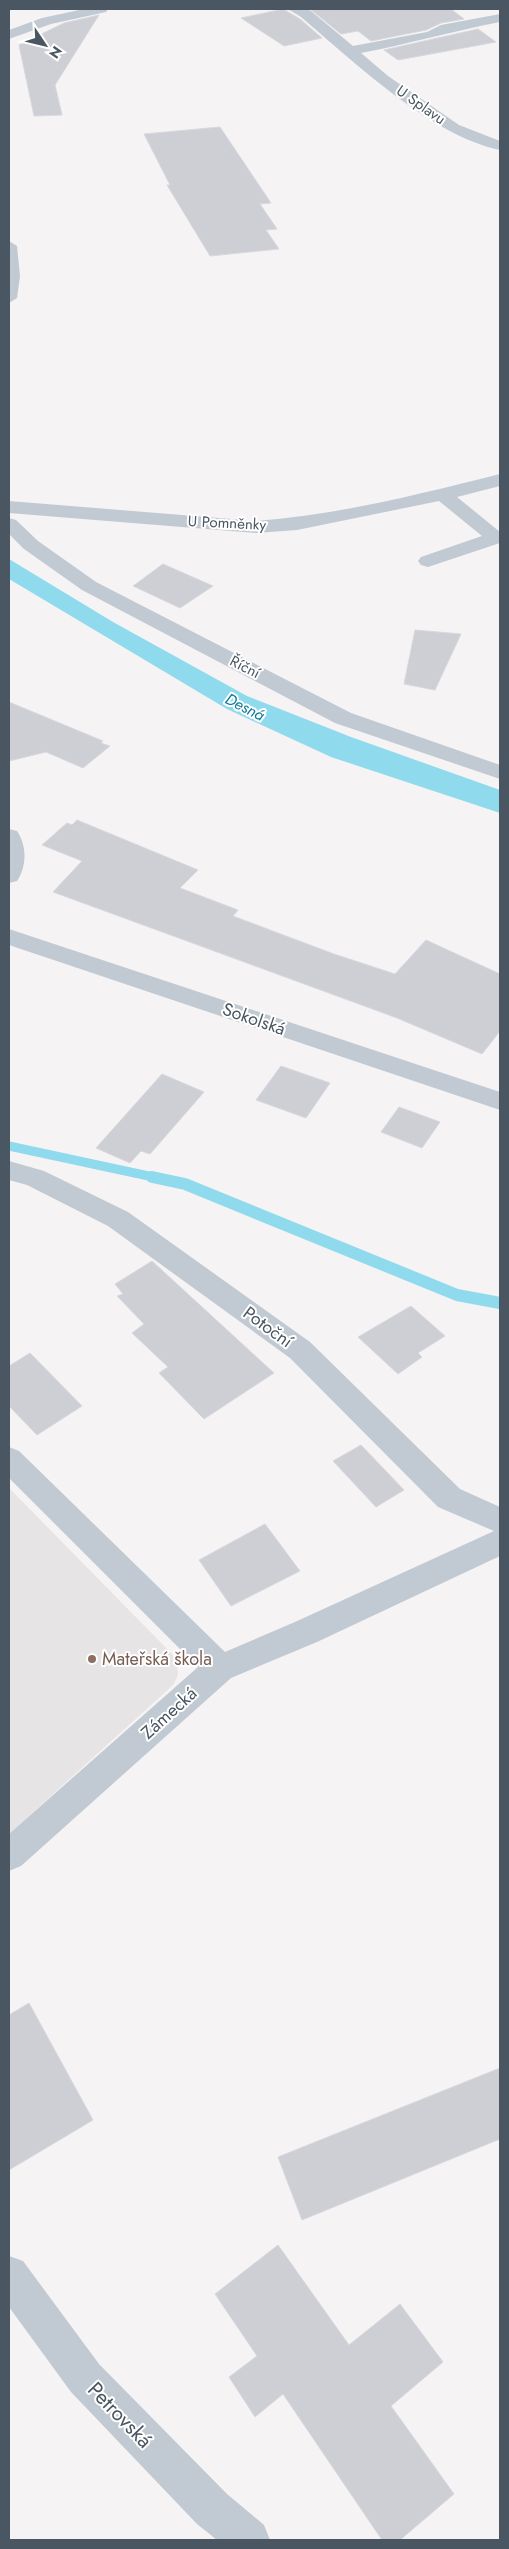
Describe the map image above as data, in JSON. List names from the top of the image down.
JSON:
{
  "streets": {
    "street": [
      "U Splavu",
      "U Pomněnky",
      "Říční",
      "Sokolská",
      "Potoční",
      "Zámecká",
      "Petrovská"
    ]
  },
  "water": ["Desná"],
  "places": ["Mateřská škola"],
  "north": "bottom right"
}
